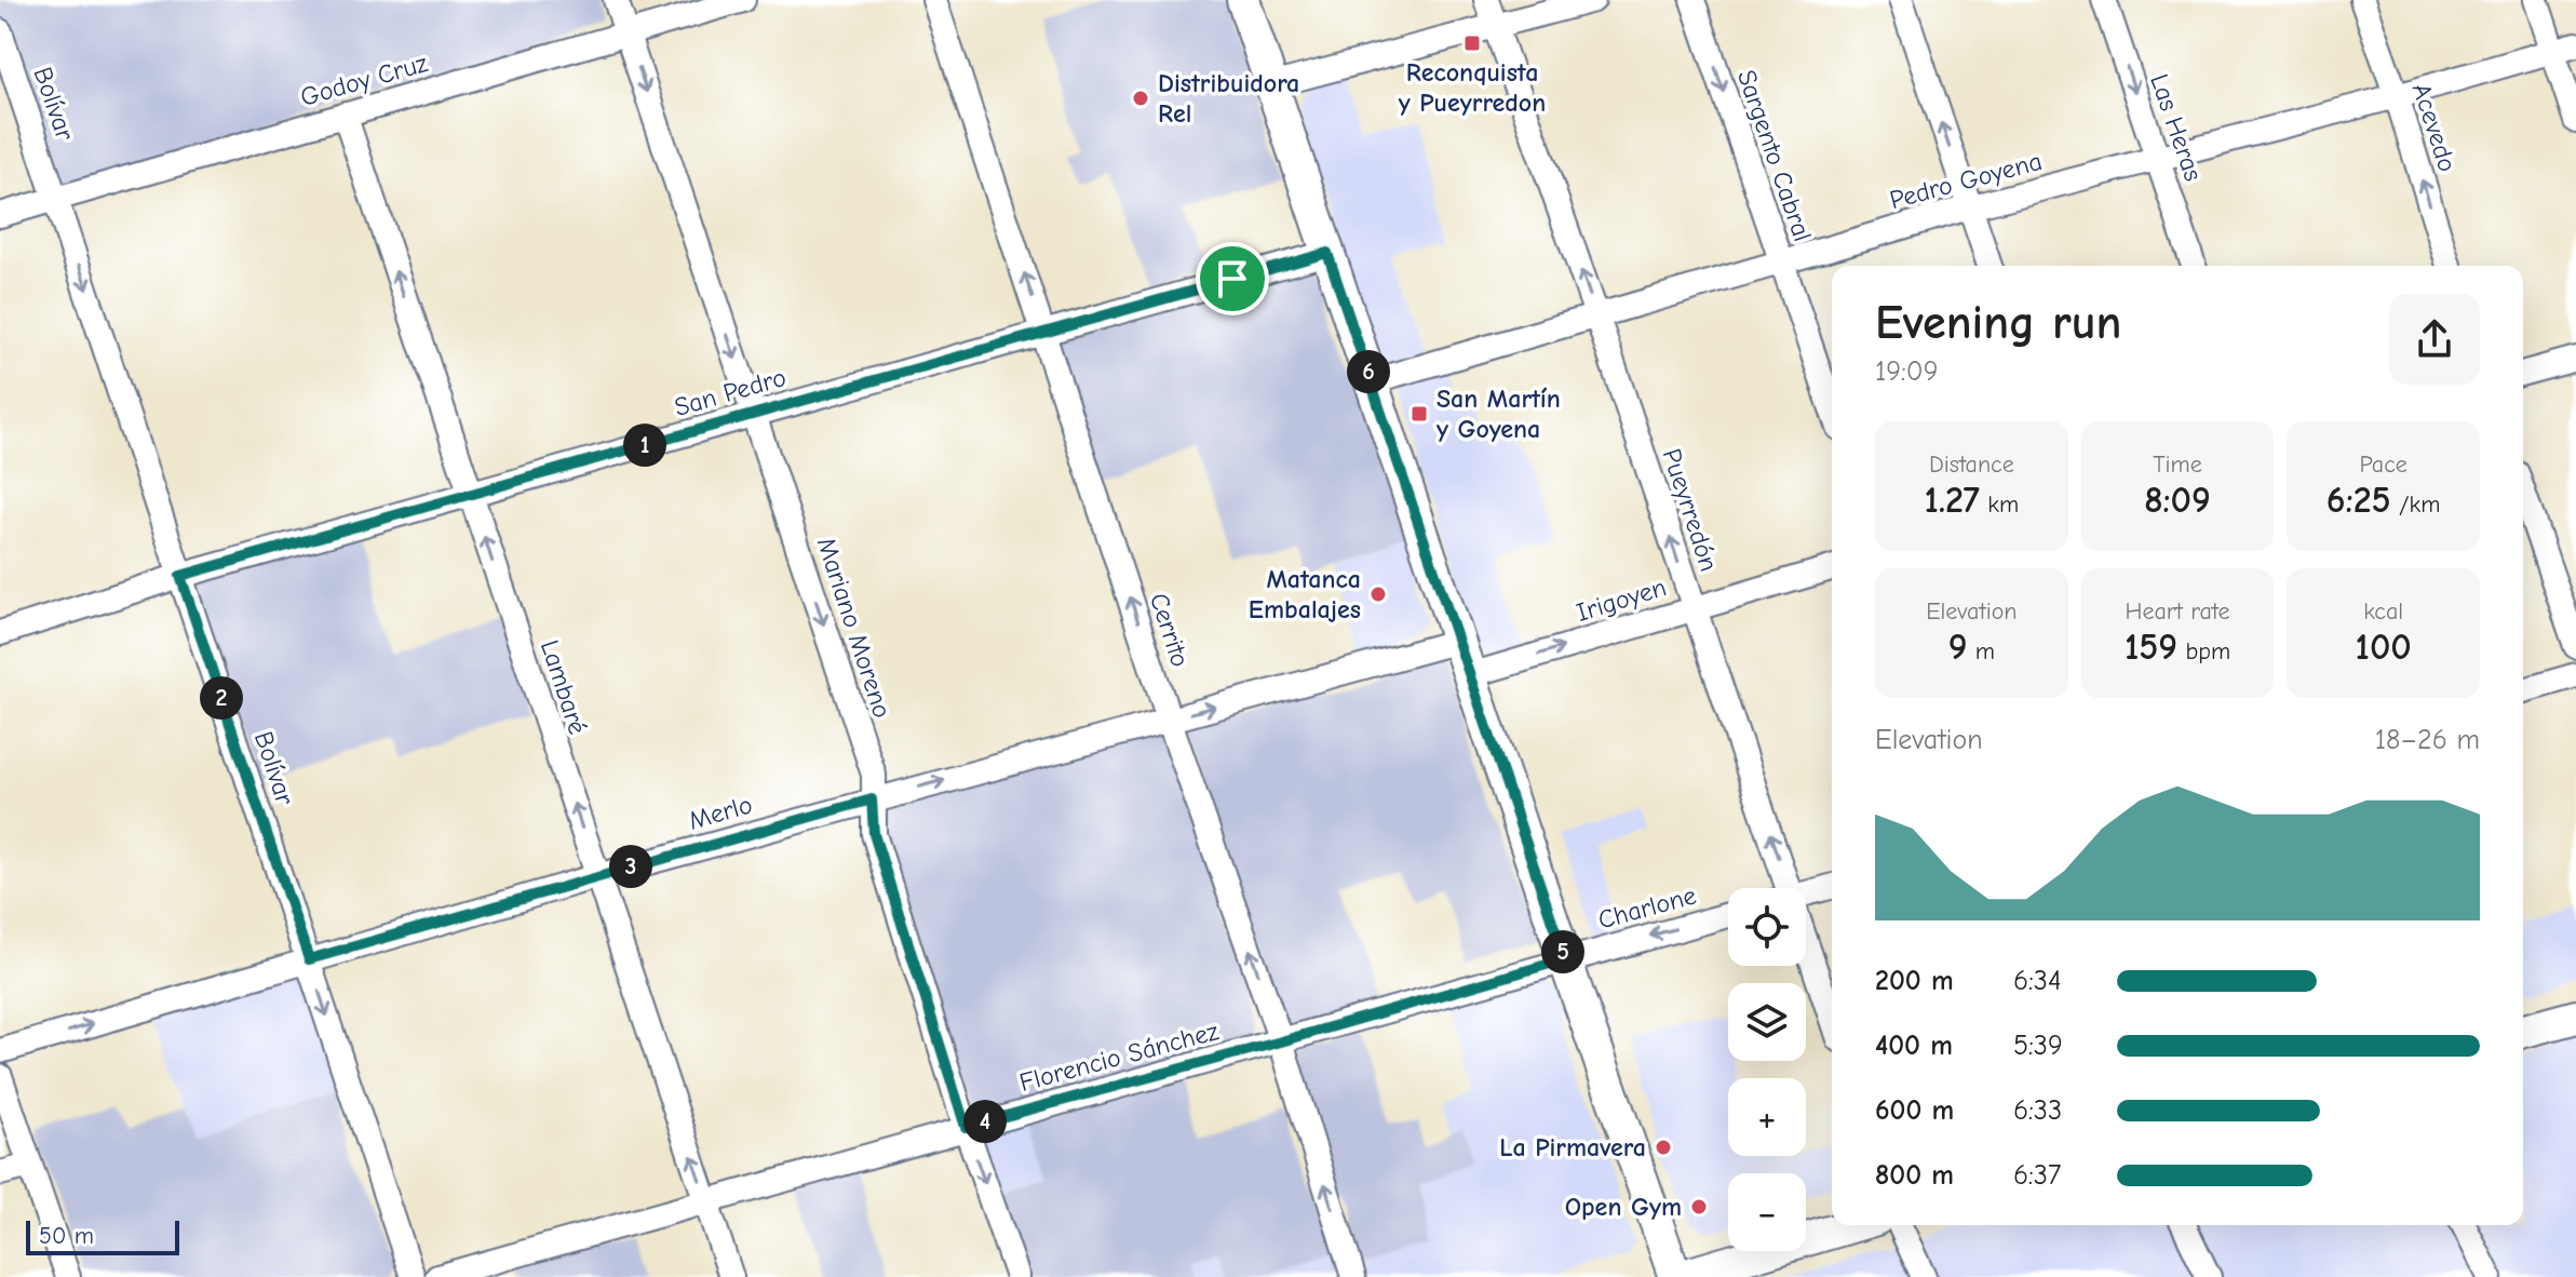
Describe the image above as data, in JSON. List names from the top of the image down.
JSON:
{
  "streets": {
    "street": [
      "Godoy Cruz",
      "Bolívar",
      "Las Heras",
      "Acevedo",
      "Sargento Cabral",
      "Pedro Goyena",
      "San Pedro",
      "Pueyrredón",
      "Irigoyen",
      "Mariano Moreno",
      "Cerrito",
      "Lambaré",
      "Merlo",
      "Charlone",
      "Florencio Sánchez"
    ]
  },
  "crossings": [
    ["Godoy Cruz", "Bolívar"],
    ["Godoy Cruz", "Mariano Moreno"],
    ["Godoy Cruz", "Lambaré"],
    ["Bolívar", "San Pedro"],
    ["Bolívar", "Merlo"],
    ["Las Heras", "Pedro Goyena"],
    ["Acevedo", "Pedro Goyena"],
    ["Sargento Cabral", "Pedro Goyena"],
    ["Pedro Goyena", "Pueyrredón"],
    ["San Pedro", "Mariano Moreno"],
    ["San Pedro", "Cerrito"],
    ["San Pedro", "Lambaré"],
    ["Pueyrredón", "Irigoyen"],
    ["Mariano Moreno", "Merlo"],
    ["Mariano Moreno", "Florencio Sánchez"],
    ["Cerrito", "Merlo"],
    ["Cerrito", "Florencio Sánchez"],
    ["Lambaré", "Merlo"],
    ["Lambaré", "Florencio Sánchez"],
    ["Charlone", "Florencio Sánchez"]
  ],
  "one_way": [
    "Bolívar",
    "Pueyrredón",
    "Irigoyen",
    "Mariano Moreno",
    "Cerrito",
    "Lambaré",
    "Merlo",
    "Charlone"
  ],
  "places": {
    "transit": ["Reconquista y Pueyrredon", "San Martín y Goyena"],
    "other": [
      "Distribuidora Rel",
      "Matanca Embalajes",
      "La Pirmavera",
      "Open Gym"
    ]
  },
  "scale_bar": "50 m",
  "page": {
    "heading": ["Evening run", "19:09"],
    "pins": [
      "6",
      "1",
      "2",
      "3",
      "5",
      "4"
    ],
    "stats": [
      ["Distance", "1.27 km"],
      ["Time", "8:09"],
      ["Pace", "6:25 /km"],
      ["Elevation", "9 m"],
      ["Heart rate", "159 bpm"],
      ["kcal", "100"]
    ],
    "chart": ["Elevation", "18–26 m"],
    "map_buttons": ["+", "−"],
    "list": [
      {
        "name": "200 m",
        "note": "6:34"
      },
      {
        "name": "400 m",
        "note": "5:39"
      },
      {
        "name": "600 m",
        "note": "6:33"
      },
      {
        "name": "800 m",
        "note": "6:37"
      }
    ],
    "scale": "50 m"
  }
}
